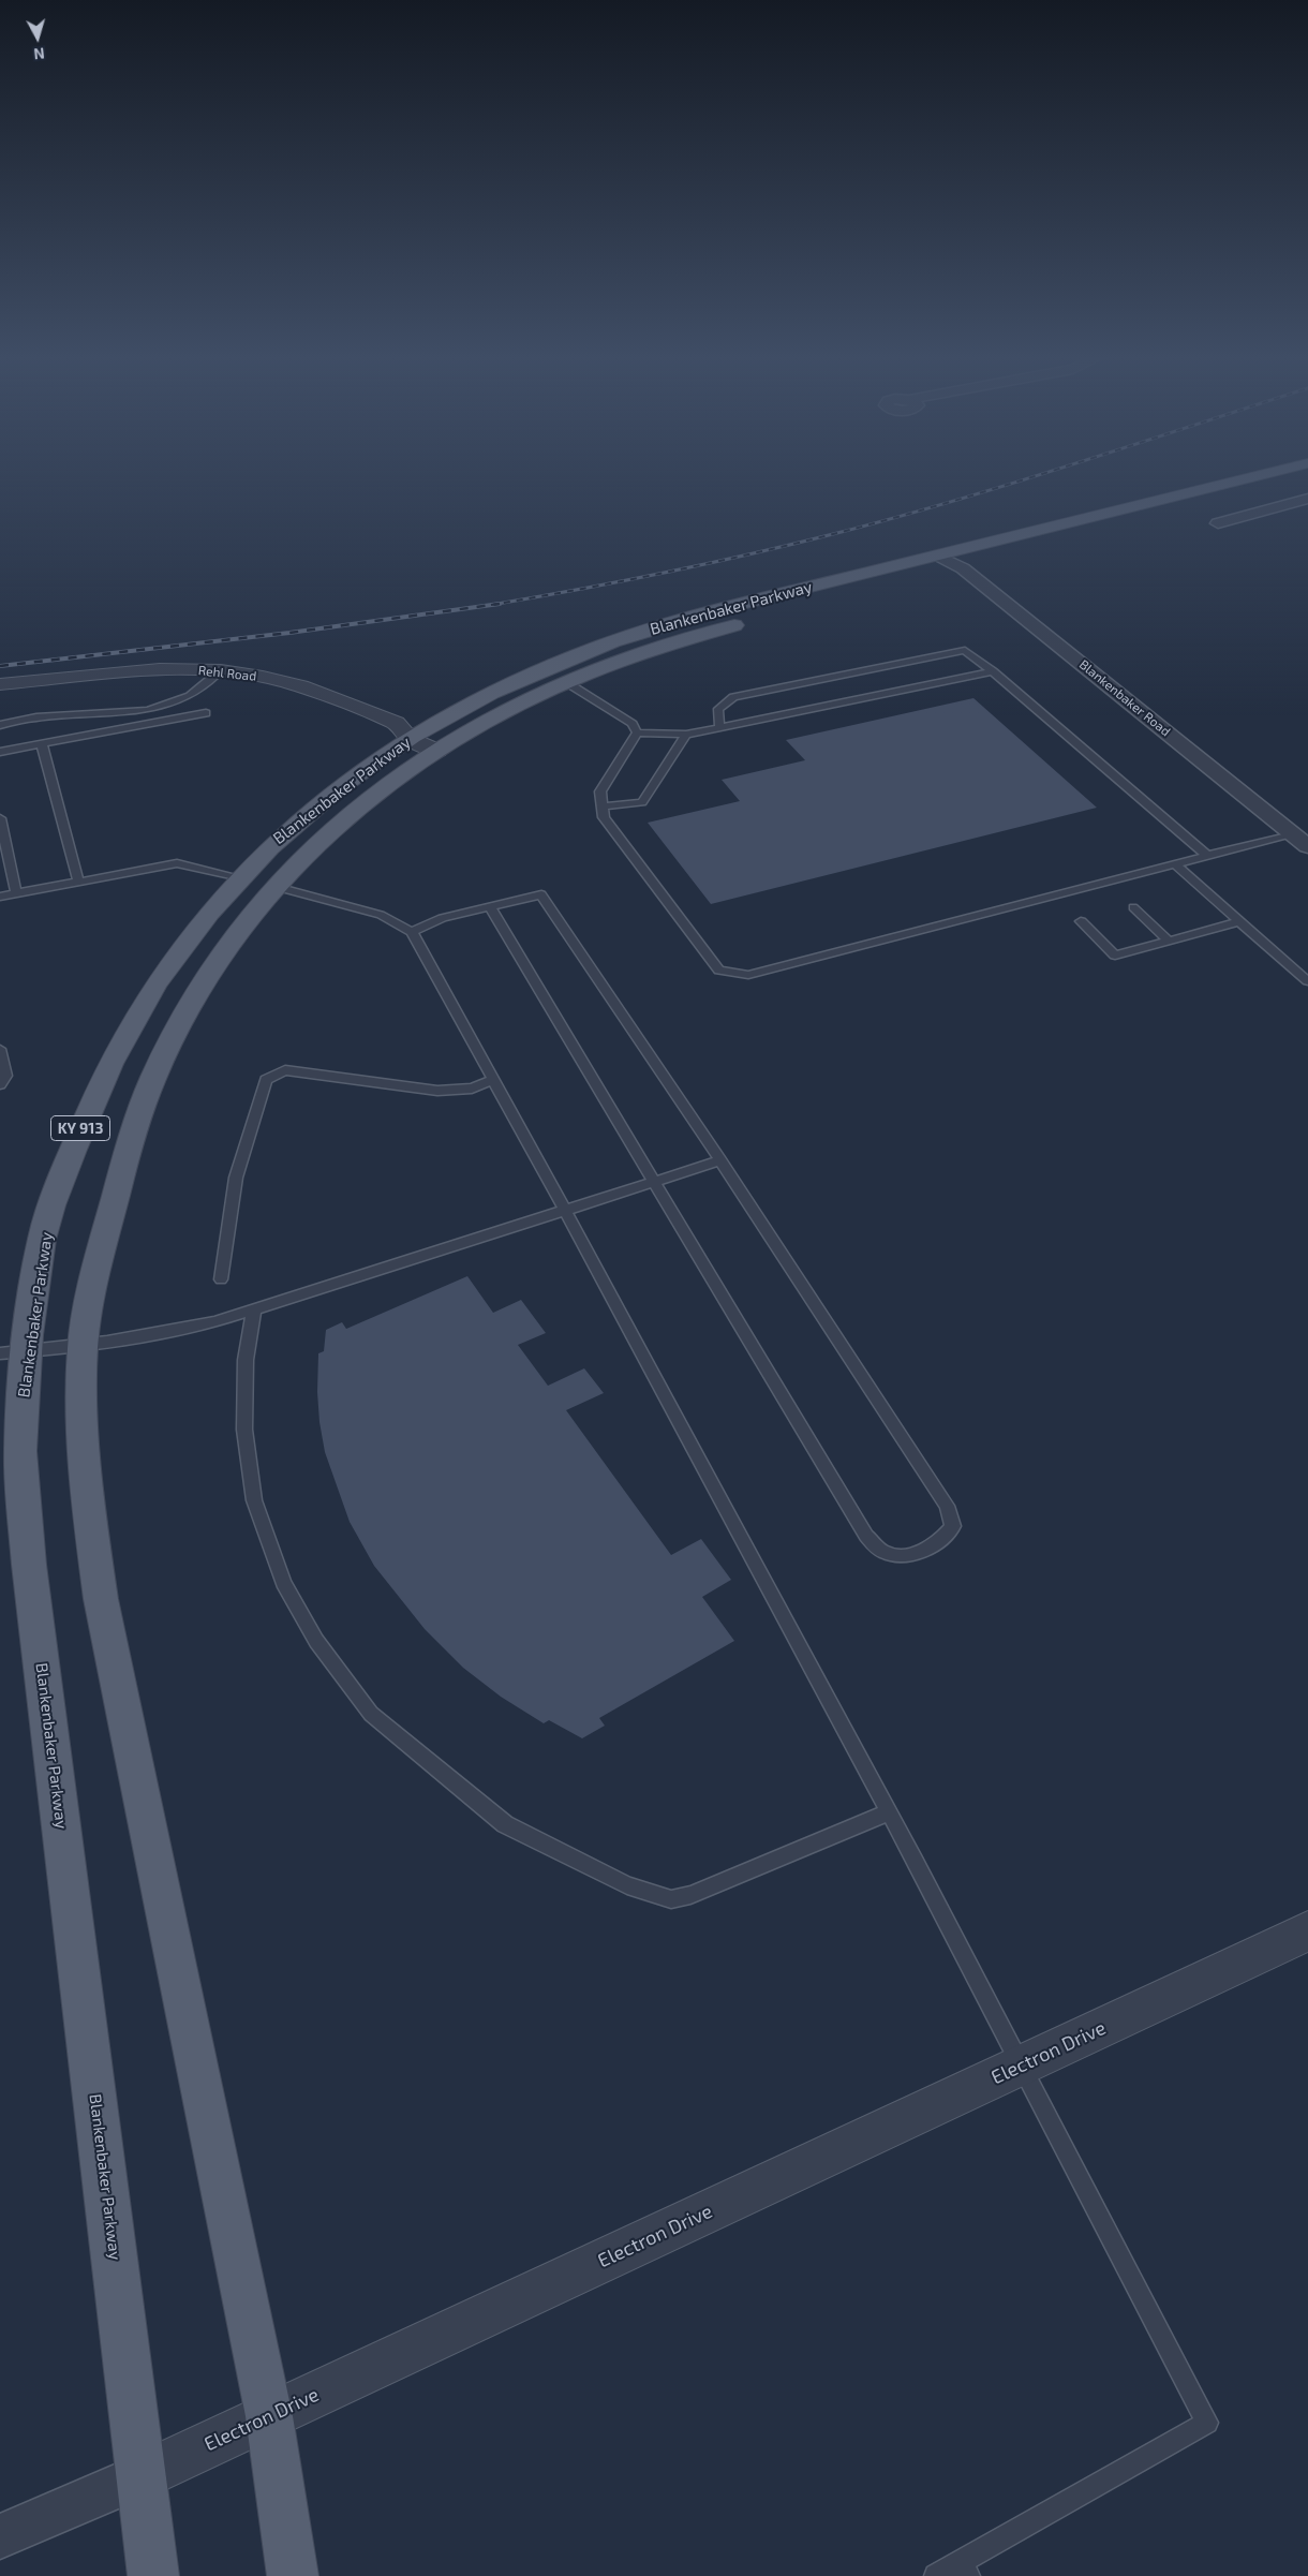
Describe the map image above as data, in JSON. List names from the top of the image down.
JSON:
{
  "streets": {
    "main road": ["Blankenbaker Parkway", "KY 913"],
    "street": ["Rehl Road", "Blankenbaker Road", "Electron Drive"]
  },
  "crossings": [
    ["Blankenbaker Parkway", "Rehl Road"],
    ["Blankenbaker Parkway", "Blankenbaker Road"],
    ["Blankenbaker Parkway", "Electron Drive"]
  ],
  "north": "bottom"
}
